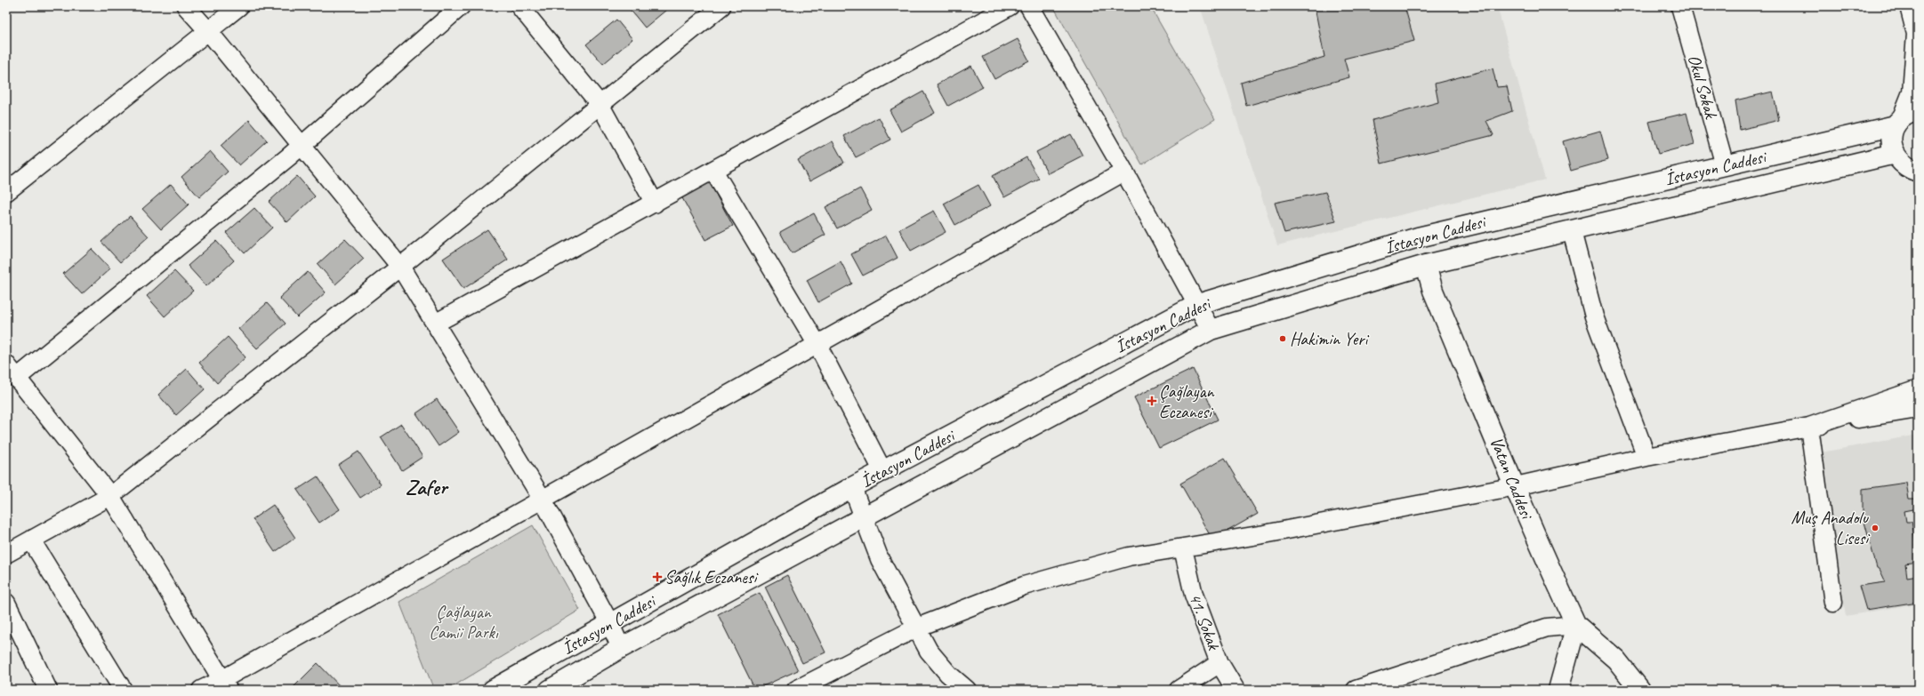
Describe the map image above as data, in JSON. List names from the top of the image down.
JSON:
{
  "streets": {
    "main road": ["İstasyon Caddesi", "Vatan Caddesi"],
    "street": ["Okul Sokak", "41. Sokak"]
  },
  "crossings": [
    ["Okul Sokak", "İstasyon Caddesi"],
    ["İstasyon Caddesi", "Vatan Caddesi"]
  ],
  "districts": ["Zafer"],
  "parks": ["Çağlayan Camii Parkı"],
  "places": {
    "other": ["Hakimin Yeri", "Muş Anadolu Lisesi"],
    "health": ["Çağlayan Eczanesi", "Sağlık Eczanesi"]
  }
}
